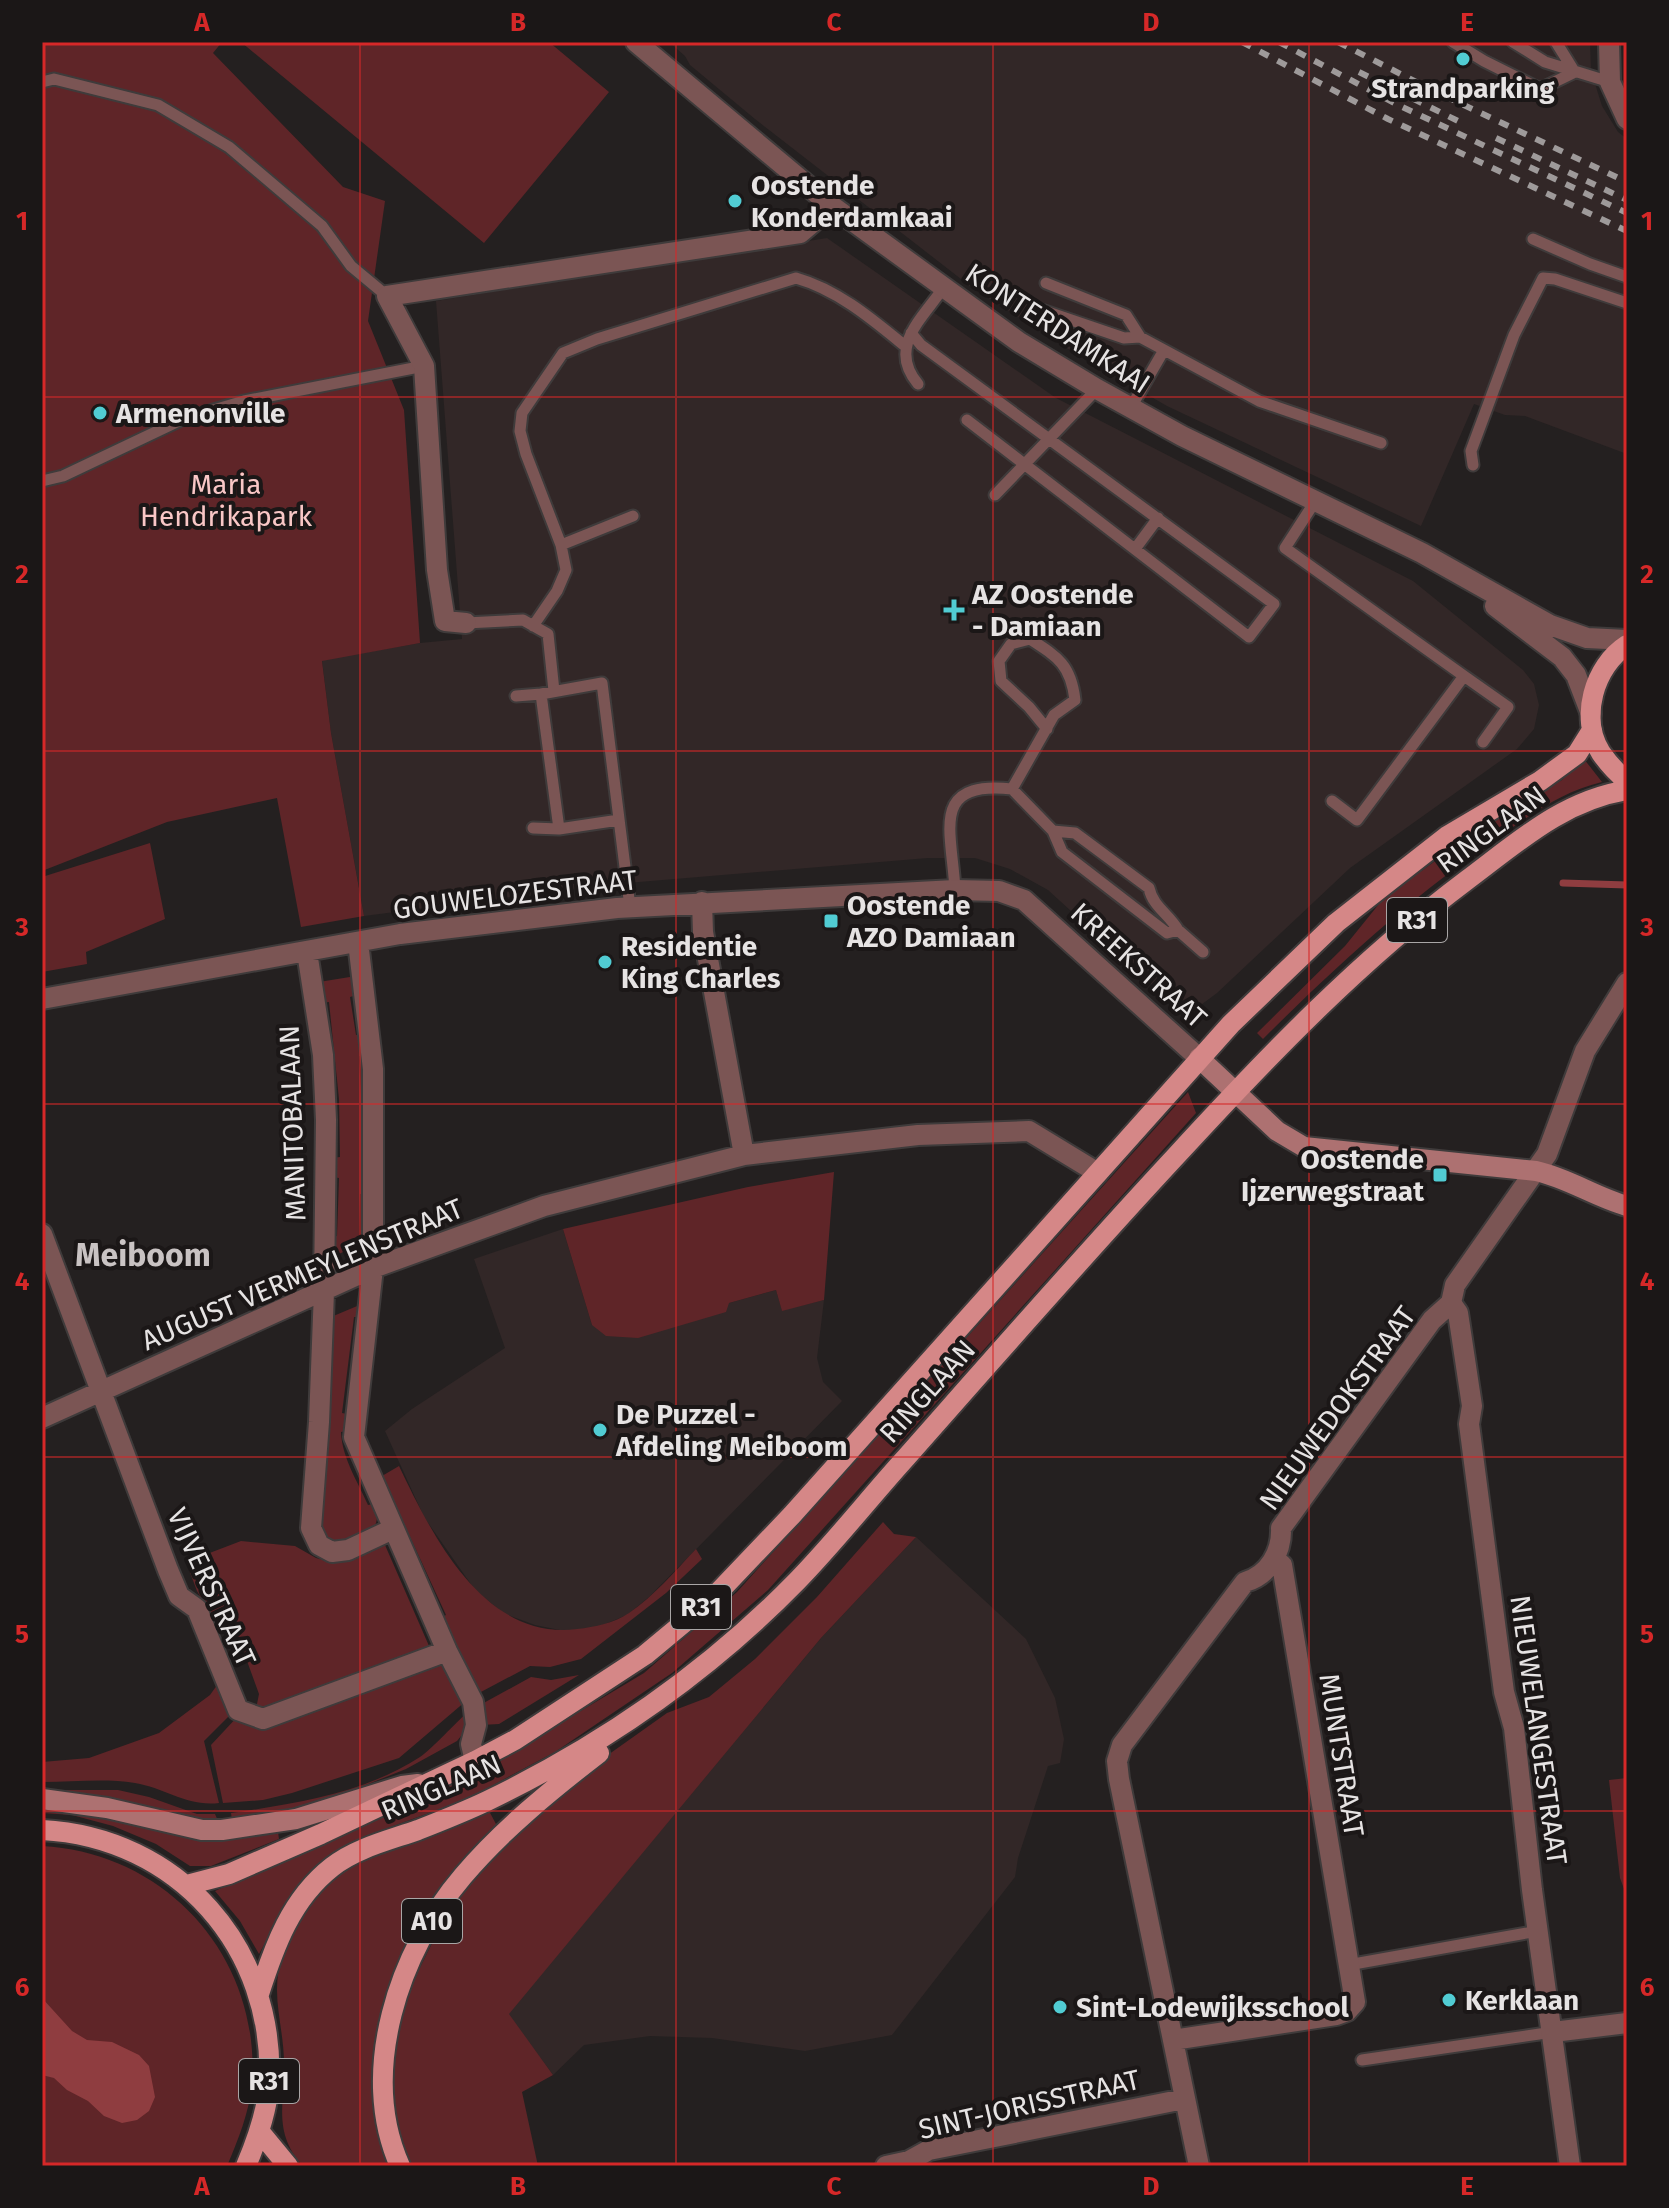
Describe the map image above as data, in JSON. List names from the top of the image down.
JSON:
{
  "streets": {
    "main road": [
      "RINGLAAN",
      "R31",
      "KREEKSTRAAT",
      "A10"
    ],
    "street": [
      "KONTERDAMKAAI",
      "GOUWELOZESTRAAT",
      "MANITOBALAAN",
      "AUGUST VERMEYLENSTRAAT",
      "NIEUWEDOKSTRAAT",
      "VIJVERSTRAAT",
      "NIEUWELANGESTRAAT",
      "MUNTSTRAAT",
      "SINT-JORISSTRAAT"
    ]
  },
  "crossings": [
    ["KONTERDAMKAAI", "RINGLAAN"],
    ["KONTERDAMKAAI", "R31"],
    ["RINGLAAN", "R31"],
    ["RINGLAAN", "KREEKSTRAAT"],
    ["RINGLAAN", "AUGUST VERMEYLENSTRAAT"],
    ["RINGLAAN", "A10"],
    ["GOUWELOZESTRAAT", "KREEKSTRAAT"],
    ["GOUWELOZESTRAAT", "MANITOBALAAN"],
    ["KREEKSTRAAT", "NIEUWEDOKSTRAAT"],
    ["MANITOBALAAN", "AUGUST VERMEYLENSTRAAT"],
    ["AUGUST VERMEYLENSTRAAT", "VIJVERSTRAAT"],
    ["NIEUWEDOKSTRAAT", "NIEUWELANGESTRAAT"],
    ["NIEUWEDOKSTRAAT", "MUNTSTRAAT"]
  ],
  "districts": ["Meiboom"],
  "parks": ["Maria Hendrikapark"],
  "places": {
    "other": [
      "Strandparking",
      "Oostende Konderdamkaai",
      "Armenonville",
      "Residentie King Charles",
      "De Puzzel - Afdeling Meiboom",
      "Kerklaan",
      "Sint-Lodewijksschool"
    ],
    "health": ["AZ Oostende - Damiaan"],
    "transit": ["Oostende AZO Damiaan", "Oostende Ijzerwegstraat"]
  },
  "grid": {
    "columns": [
      "A",
      "B",
      "C",
      "D",
      "E"
    ],
    "rows": [
      "1",
      "2",
      "3",
      "4",
      "5",
      "6"
    ]
  }
}
